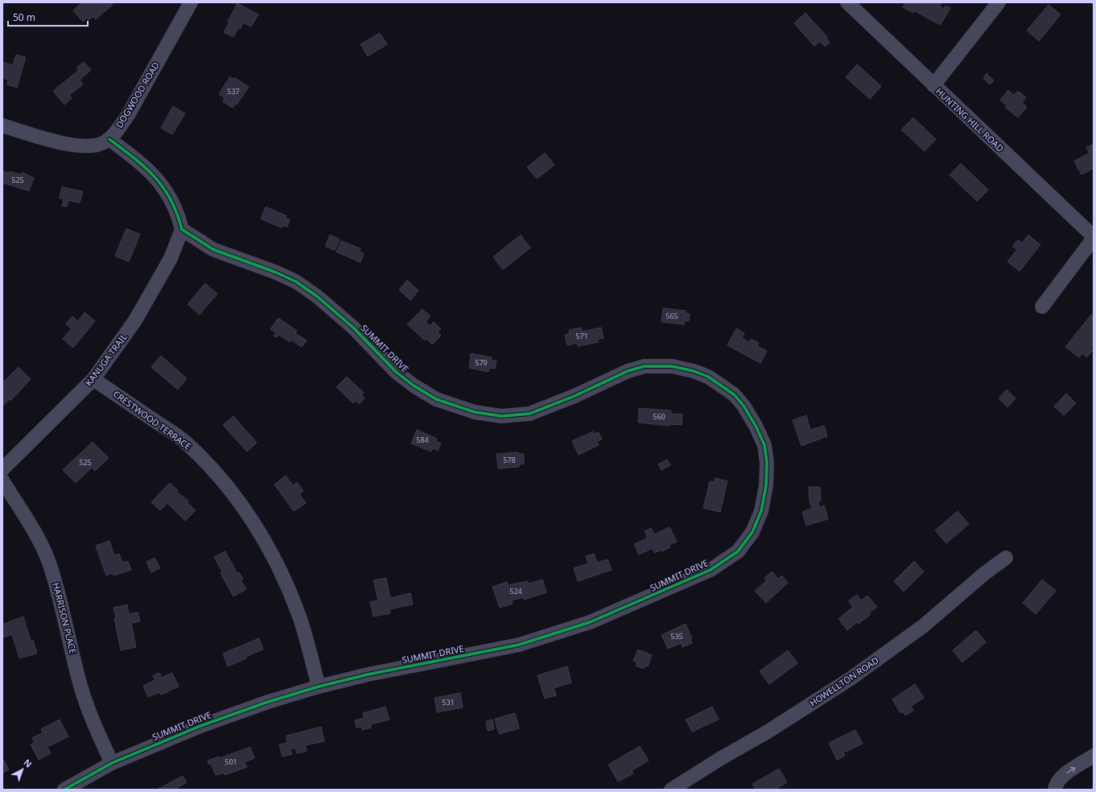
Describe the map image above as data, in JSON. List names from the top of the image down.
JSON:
{
  "streets": {
    "street": [
      "DOGWOOD ROAD",
      "HUNTING HILL ROAD",
      "SUMMIT DRIVE",
      "KANUGA TRAIL",
      "CRESTWOOD TERRACE",
      "HARRISON PLACE",
      "HOWELLTON ROAD"
    ]
  },
  "crossings": [
    ["SUMMIT DRIVE", "KANUGA TRAIL"],
    ["SUMMIT DRIVE", "CRESTWOOD TERRACE"],
    ["SUMMIT DRIVE", "HARRISON PLACE"],
    ["KANUGA TRAIL", "CRESTWOOD TERRACE"]
  ],
  "house_numbers": [
    "537",
    "525",
    "565",
    "571",
    "579",
    "560",
    "584",
    "578",
    "525",
    "524",
    "535",
    "531",
    "501"
  ],
  "scale_bar": "50 m",
  "north": "top right"
}
